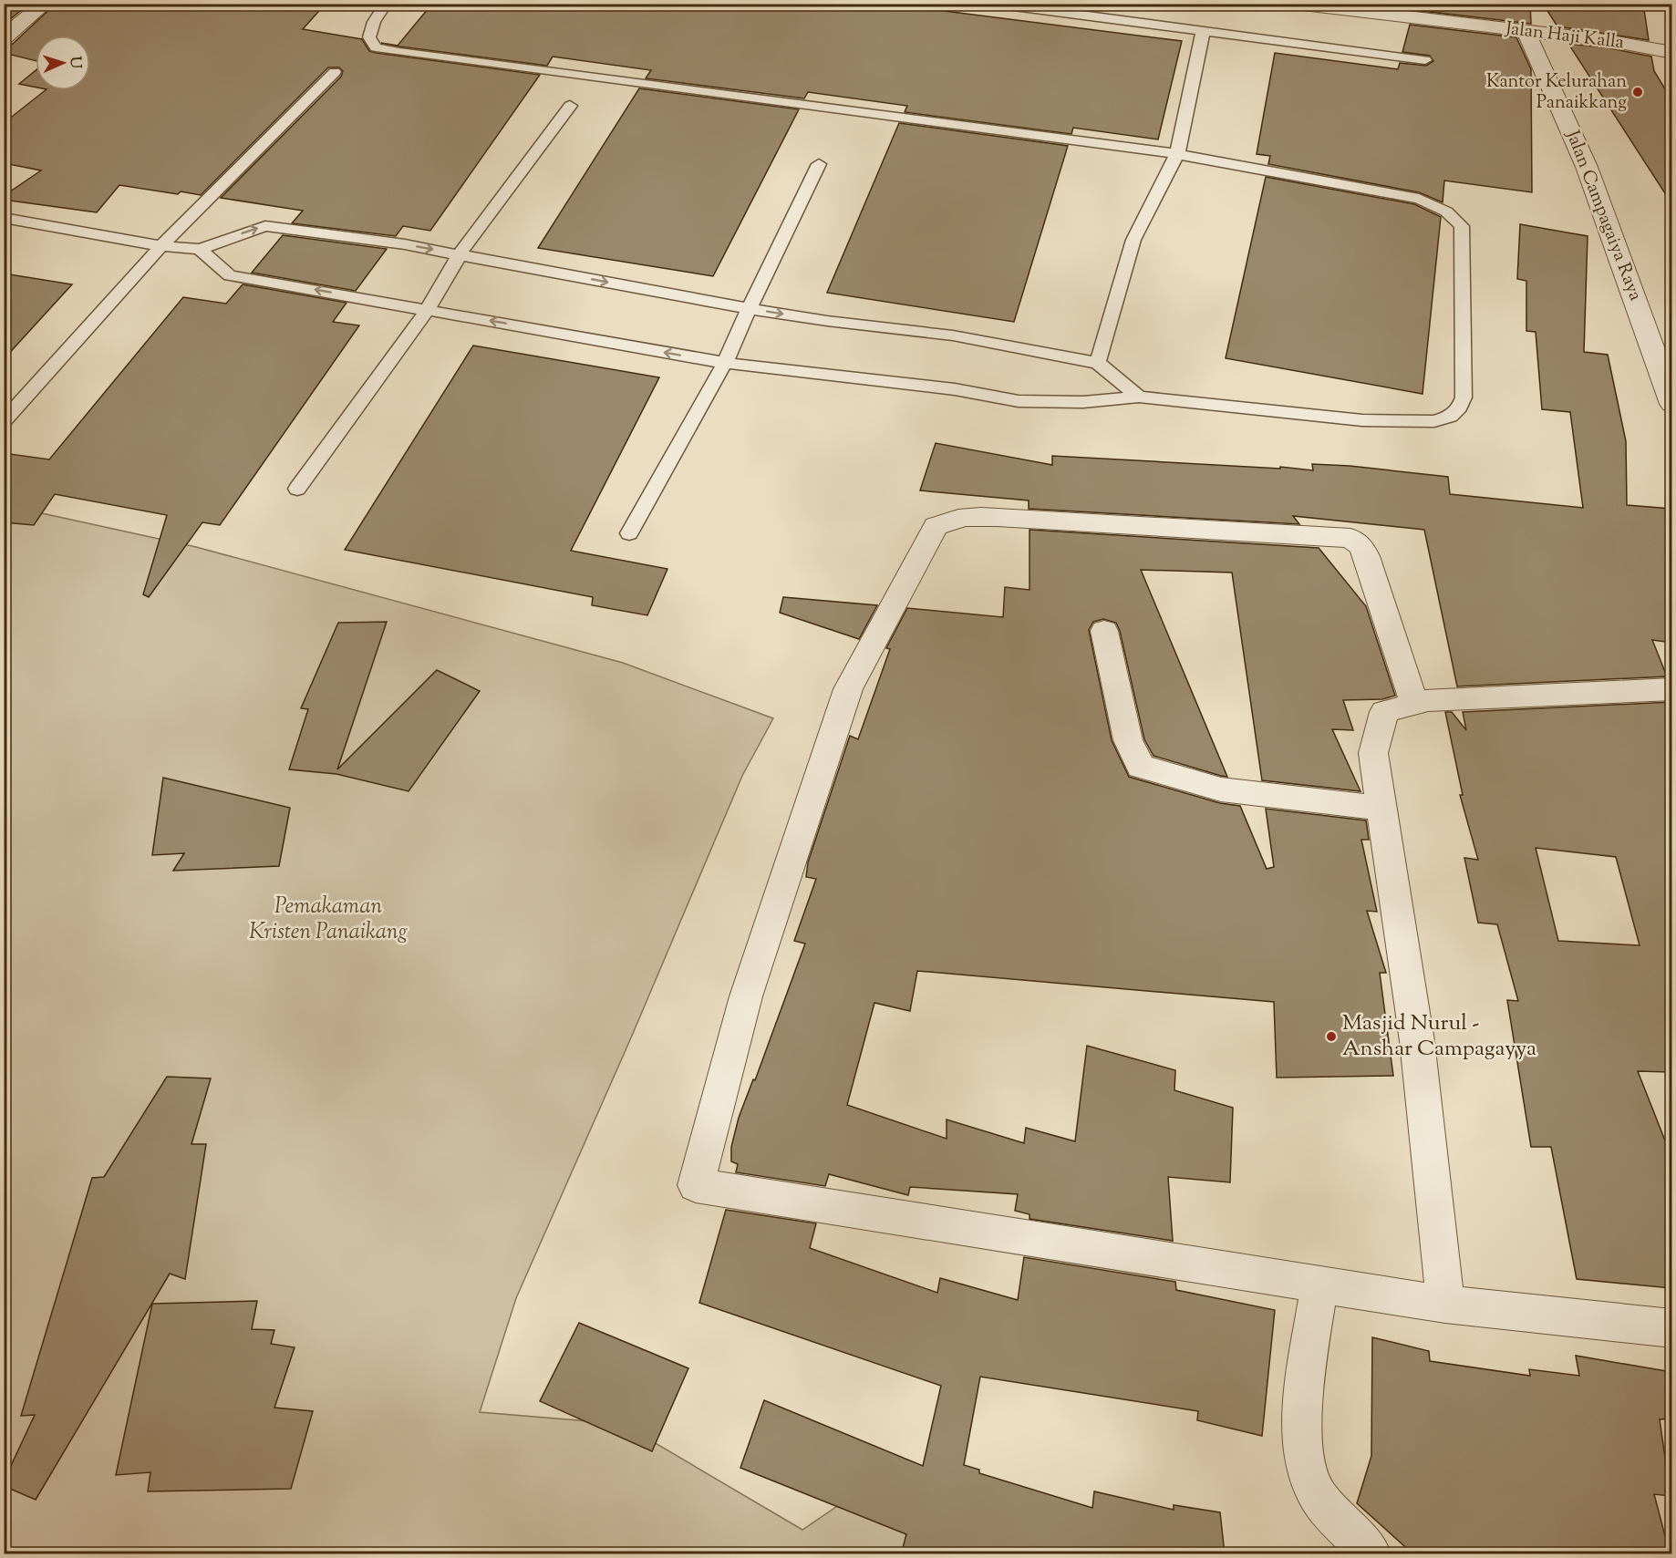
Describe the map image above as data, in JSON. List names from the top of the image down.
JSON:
{
  "streets": {
    "street": ["Jalan Haji Kalla", "Jalan Campagaiya Raya"]
  },
  "crossings": [
    ["Jalan Haji Kalla", "Jalan Campagaiya Raya"]
  ],
  "parks": ["Pemakaman Kristen Panaikang"],
  "places": ["Kantor Kelurahan Panaikkang", "Masjid Nurul - Anshar Campagayya"],
  "north": "right"
}
